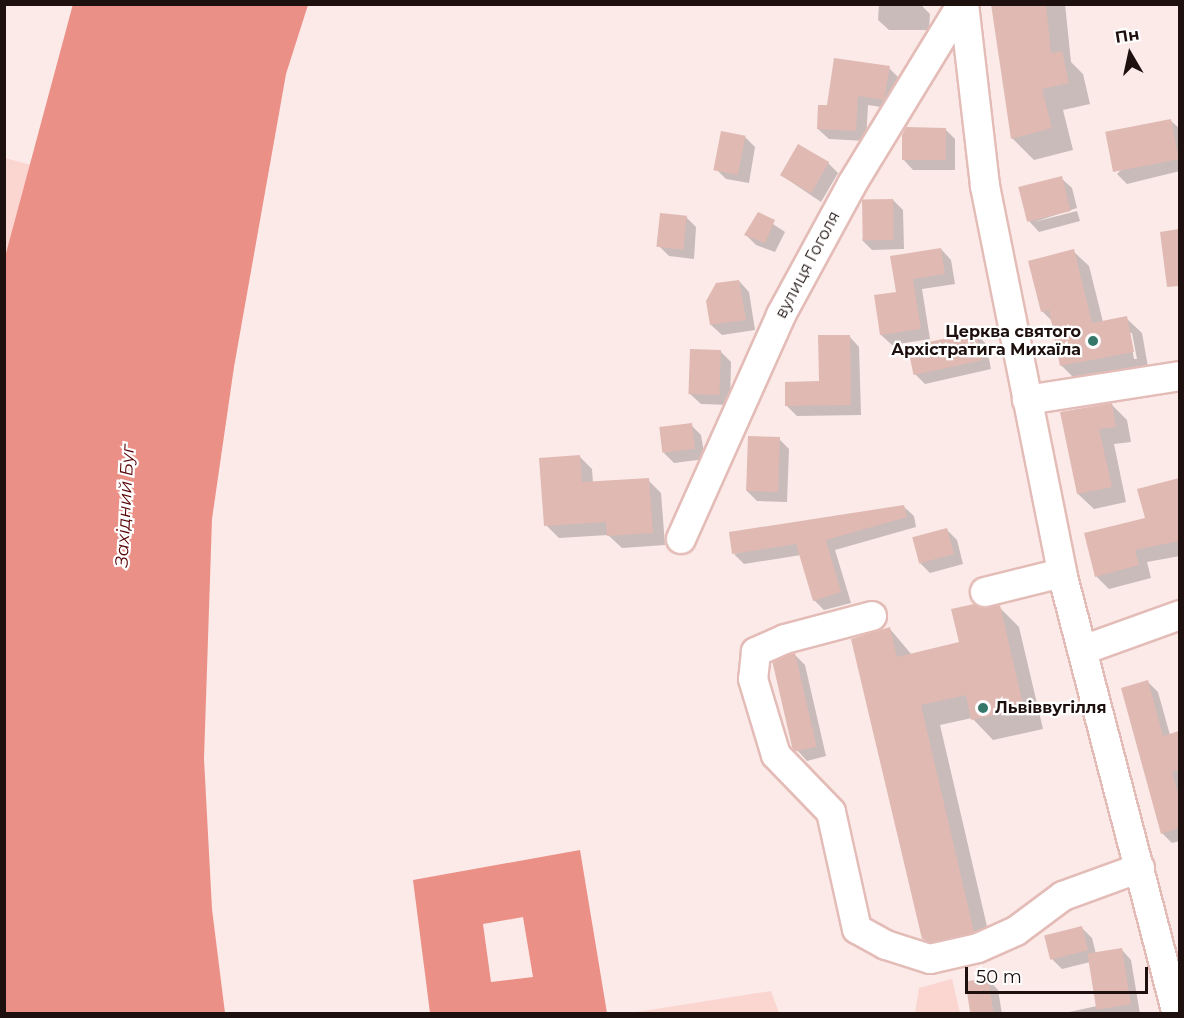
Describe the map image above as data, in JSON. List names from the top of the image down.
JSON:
{
  "streets": {
    "street": ["вулиця Гоголя"]
  },
  "water": ["Західний Буг"],
  "places": ["Церква святого Архістратига Михаїла", "Львіввугілля"],
  "scale_bar": "50 m",
  "north": "top"
}
